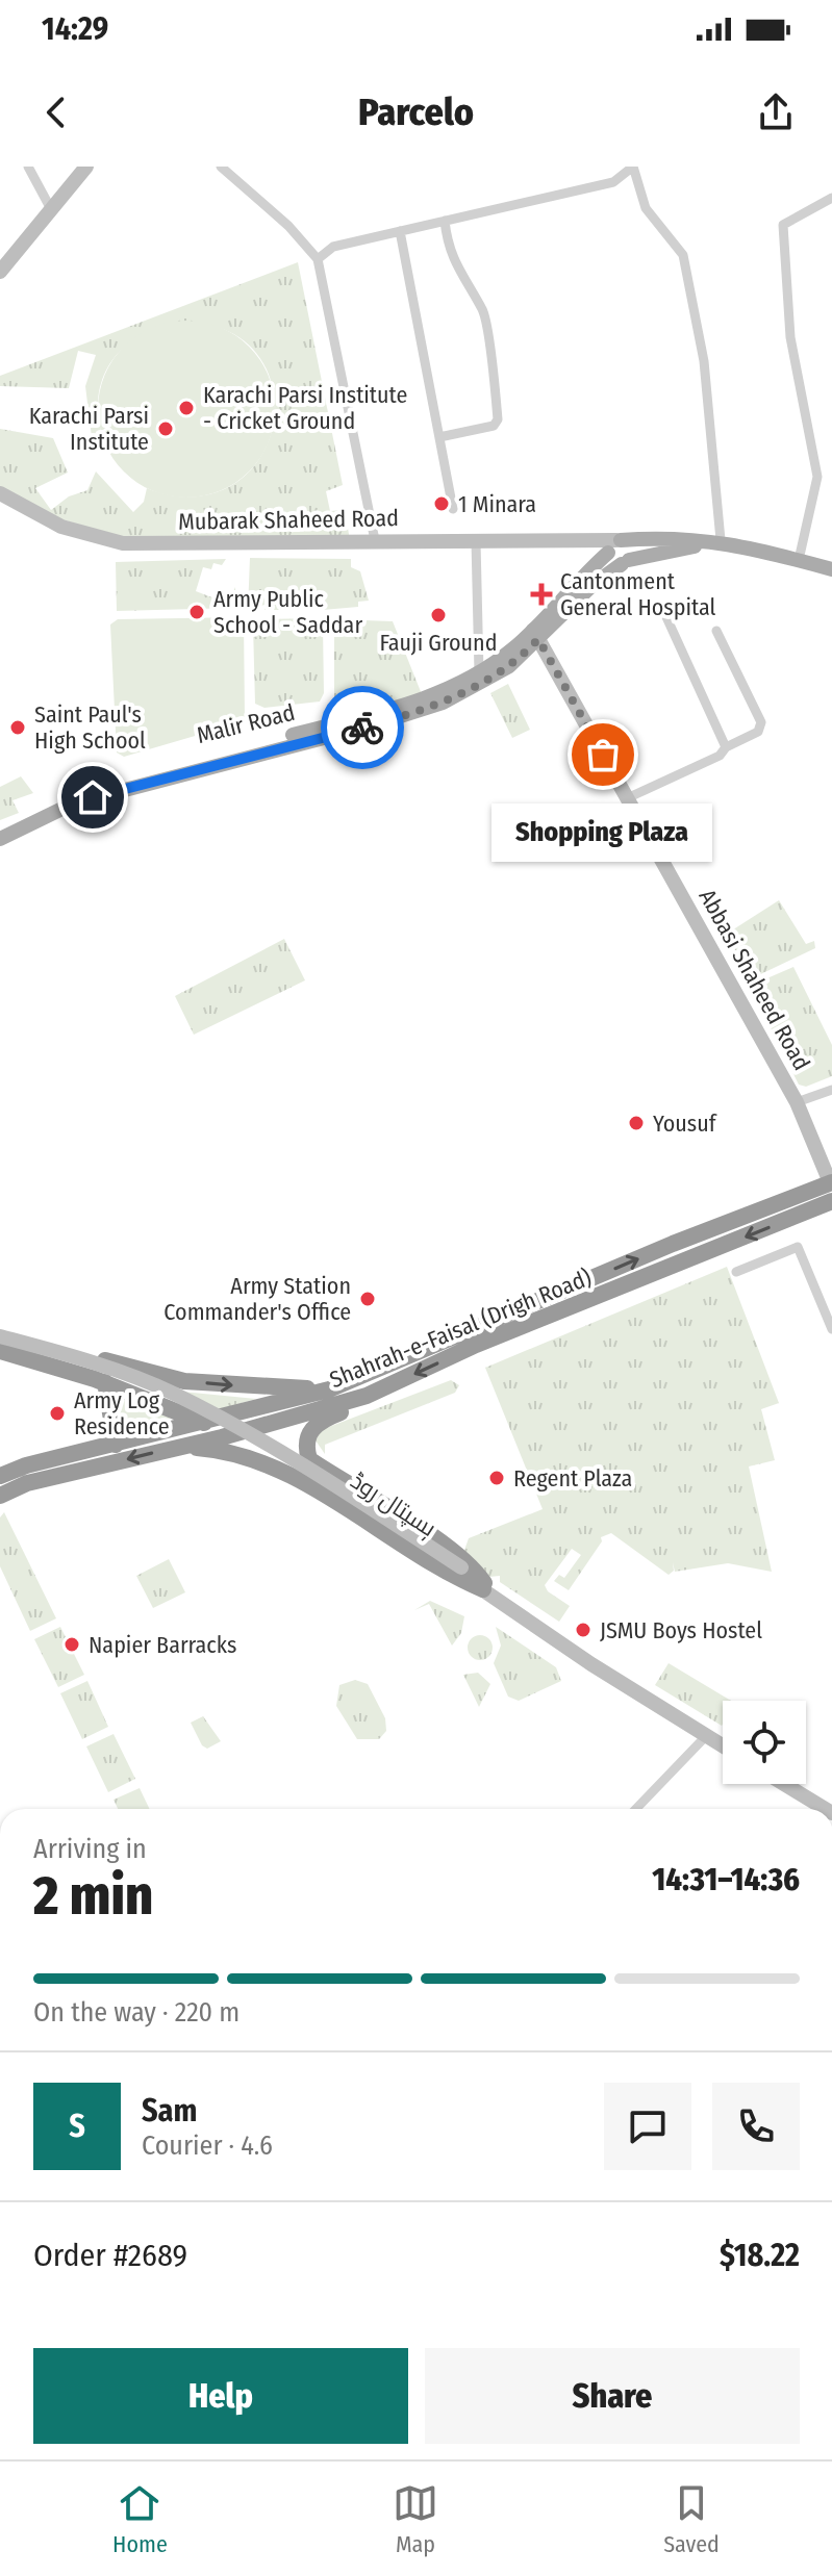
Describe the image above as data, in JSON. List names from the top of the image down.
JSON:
{
  "streets": {
    "highway": ["Shahrah-e-Faisal (Drigh Road)"],
    "main road": ["Malir Road"],
    "street": ["Mubarak Shaheed Road", "Abbasi Shaheed Road", "ہسپتال روڈ"]
  },
  "crossings": [
    ["Mubarak Shaheed Road", "Malir Road"],
    ["Malir Road", "Abbasi Shaheed Road"],
    ["Abbasi Shaheed Road", "Shahrah-e-Faisal (Drigh Road)"]
  ],
  "places": {
    "other": [
      "Karachi Parsi Institute - Cricket Ground",
      "Karachi Parsi Institute",
      "1 Minara",
      "Army Public School - Saddar",
      "Fauji Ground",
      "Saint Paul's High School",
      "Shopping Plaza",
      "Yousuf",
      "Army Station Commander's Office",
      "Army Log Residence",
      "Regent Plaza",
      "JSMU Boys Hostel",
      "Napier Barracks"
    ],
    "health": ["Cantonment General Hospital"]
  },
  "page": {
    "status": "14:29",
    "header": "Parcelo",
    "bubble": "Shopping Plaza",
    "heading": ["2 min", "Arriving in", "14:31–14:36"],
    "panel": [
      "Sam",
      "Courier · 4.6",
      "Order #2689",
      "$18.22"
    ],
    "bar": "On the way · 220 m",
    "round": "S",
    "buttons": ["Help", "Share"],
    "tabs": ["Home", "Map", "Saved"]
  }
}
